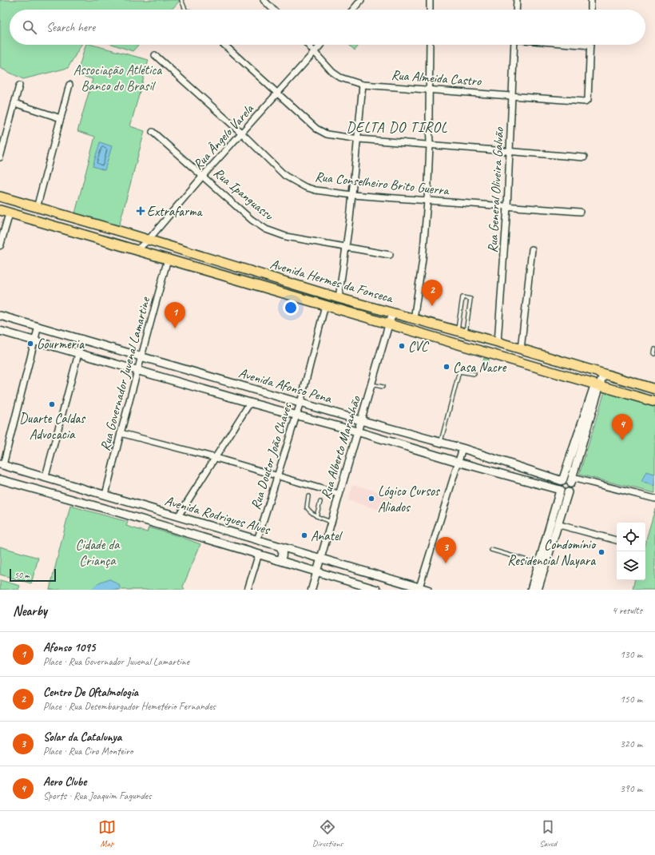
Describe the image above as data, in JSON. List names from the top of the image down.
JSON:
{
  "streets": {
    "main road": ["Avenida Hermes da Fonseca", "Avenida Afonso Pena", "Avenida Rodrigues Alves"],
    "street": [
      "Rua Almeida Castro",
      "Rua Ângelo Varela",
      "Rua Conselheiro Brito Guerra",
      "Rua General Oliveira Galvão",
      "Rua Ipanguassu",
      "Rua Governador Juvenal Lamartine",
      "Rua Alberto Maranhão",
      "Rua Doutor João Chaves"
    ]
  },
  "crossings": [
    ["Rua Almeida Castro", "Rua Ângelo Varela"],
    ["Rua Almeida Castro", "Rua General Oliveira Galvão"],
    ["Rua Ângelo Varela", "Rua Conselheiro Brito Guerra"],
    ["Rua Ângelo Varela", "Rua Ipanguassu"],
    ["Rua Ângelo Varela", "Avenida Hermes da Fonseca"],
    ["Rua Conselheiro Brito Guerra", "Rua General Oliveira Galvão"],
    ["Rua General Oliveira Galvão", "Avenida Hermes da Fonseca"],
    ["Avenida Hermes da Fonseca", "Rua Governador Juvenal Lamartine"],
    ["Avenida Hermes da Fonseca", "Rua Alberto Maranhão"],
    ["Avenida Hermes da Fonseca", "Rua Doutor João Chaves"],
    ["Rua Governador Juvenal Lamartine", "Avenida Afonso Pena"],
    ["Rua Governador Juvenal Lamartine", "Avenida Rodrigues Alves"],
    ["Avenida Afonso Pena", "Rua Alberto Maranhão"],
    ["Avenida Afonso Pena", "Rua Doutor João Chaves"],
    ["Rua Alberto Maranhão", "Avenida Rodrigues Alves"],
    ["Rua Doutor João Chaves", "Avenida Rodrigues Alves"]
  ],
  "districts": ["DELTA DO TIROL"],
  "parks": ["Associação Atlética Banco do Brasil", "Cidade da Criança"],
  "places": {
    "health": ["Extrafarma"],
    "other": [
      "Gourmeria",
      "CVC",
      "Casa Nacre",
      "Duarte Caldas Advocacia",
      "Lógico Cursos Aliados",
      "Anatel",
      "Condomínio Residencial Nayara"
    ]
  },
  "scale_bar": "50 m",
  "page": {
    "search": "Search here",
    "pins": [
      "2",
      "1",
      "4",
      "3"
    ],
    "scale": "50 m",
    "heading": ["Nearby", "4 results"],
    "list": [
      {
        "mark": "1",
        "name": "Afonso 1095",
        "note": "Place · Rua Governador Juvenal Lamartine",
        "value": "130 m"
      },
      {
        "mark": "2",
        "name": "Centro De Oftalmologia",
        "note": "Place · Rua Desembargador Hemetério Fernandes",
        "value": "150 m"
      },
      {
        "mark": "3",
        "name": "Solar da Catalunya",
        "note": "Place · Rua Ciro Monteiro",
        "value": "320 m"
      },
      {
        "mark": "4",
        "name": "Aero Clube",
        "note": "Sports · Rua Joaquim Fagundes",
        "value": "390 m"
      }
    ],
    "nav": ["Map", "Directions", "Saved"]
  }
}
